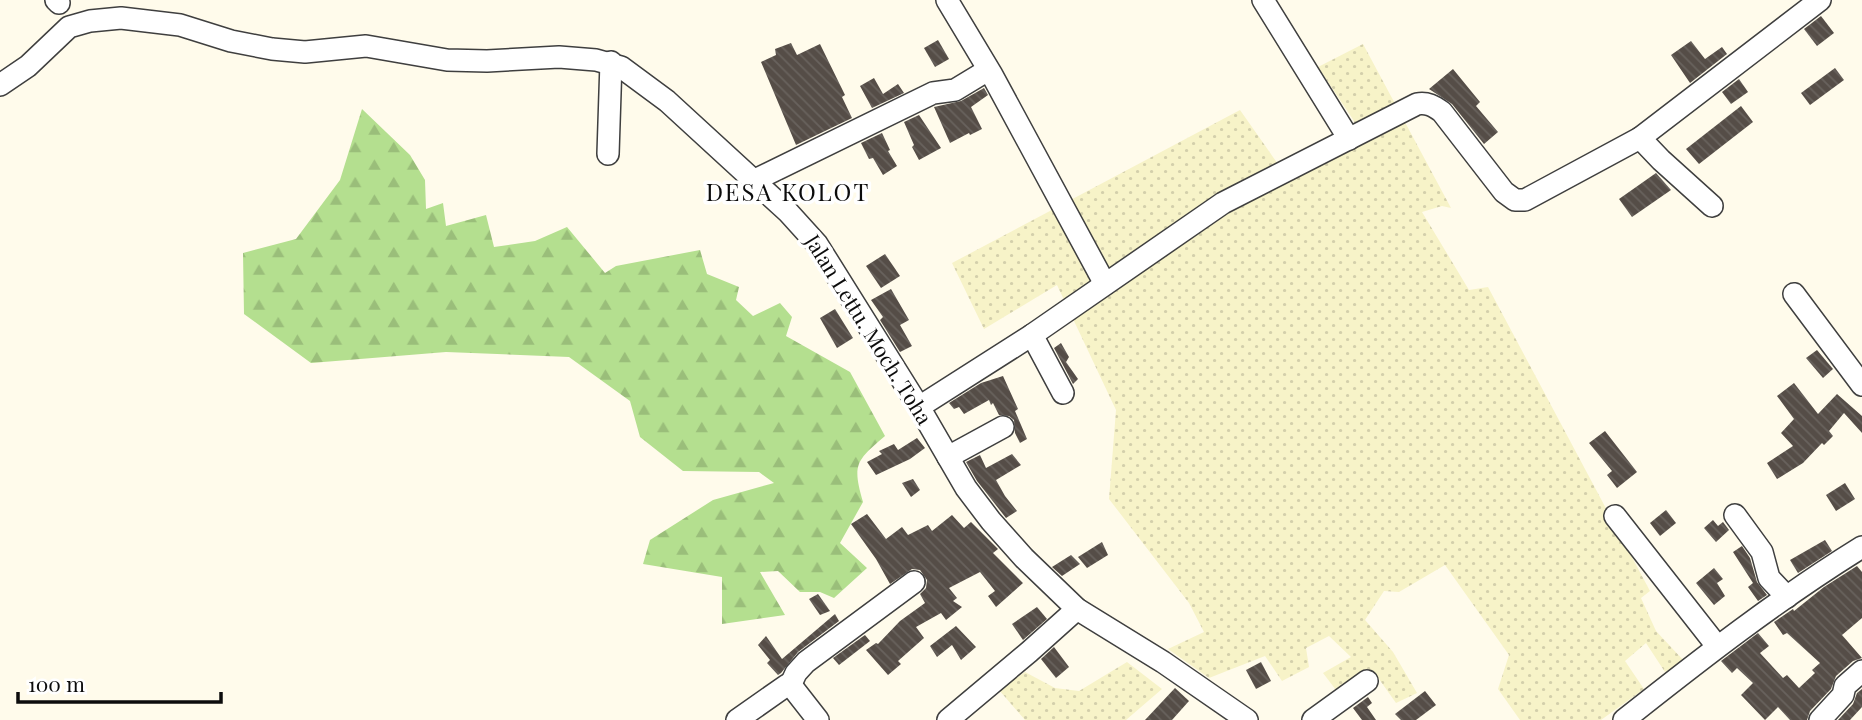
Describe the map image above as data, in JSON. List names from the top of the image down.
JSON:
{
  "streets": {
    "street": ["Jalan Lettu. Moch. Toha"]
  },
  "districts": ["DESA KOLOT"],
  "scale_bar": "100 m"
}
